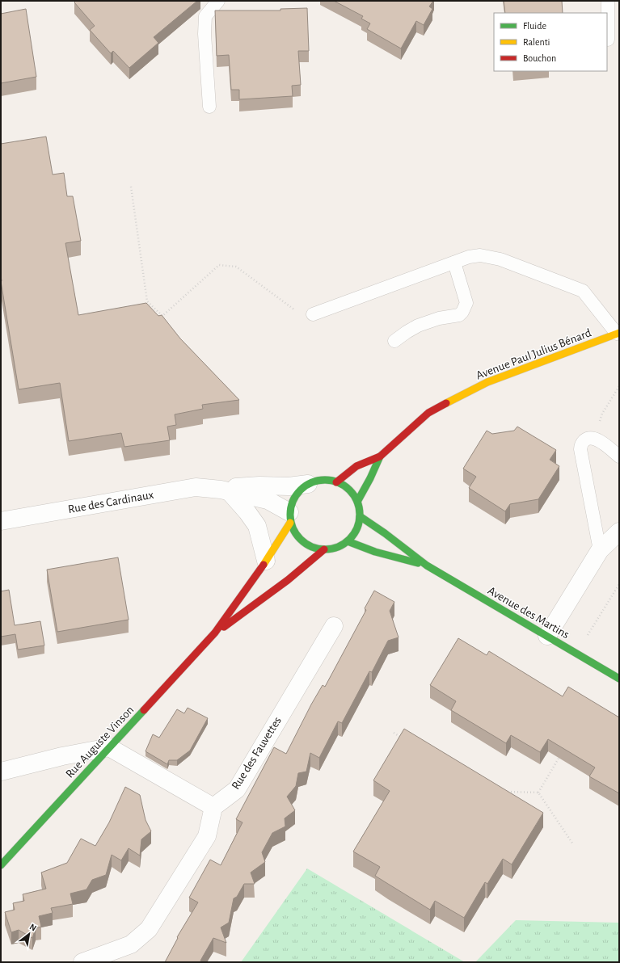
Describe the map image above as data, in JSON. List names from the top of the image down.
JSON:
{
  "streets": {
    "main road": ["Avenue Paul Julius Bénard", "Avenue des Martins", "Rue Auguste Vinson"],
    "street": ["Rue des Cardinaux", "Rue des Fauvettes"]
  },
  "crossings": [
    ["Avenue Paul Julius Bénard", "Rue des Cardinaux"],
    ["Avenue Paul Julius Bénard", "Avenue des Martins"],
    ["Rue des Cardinaux", "Avenue des Martins"]
  ],
  "legend": ["Fluide", "Ralenti", "Bouchon"],
  "north": "top right"
}
